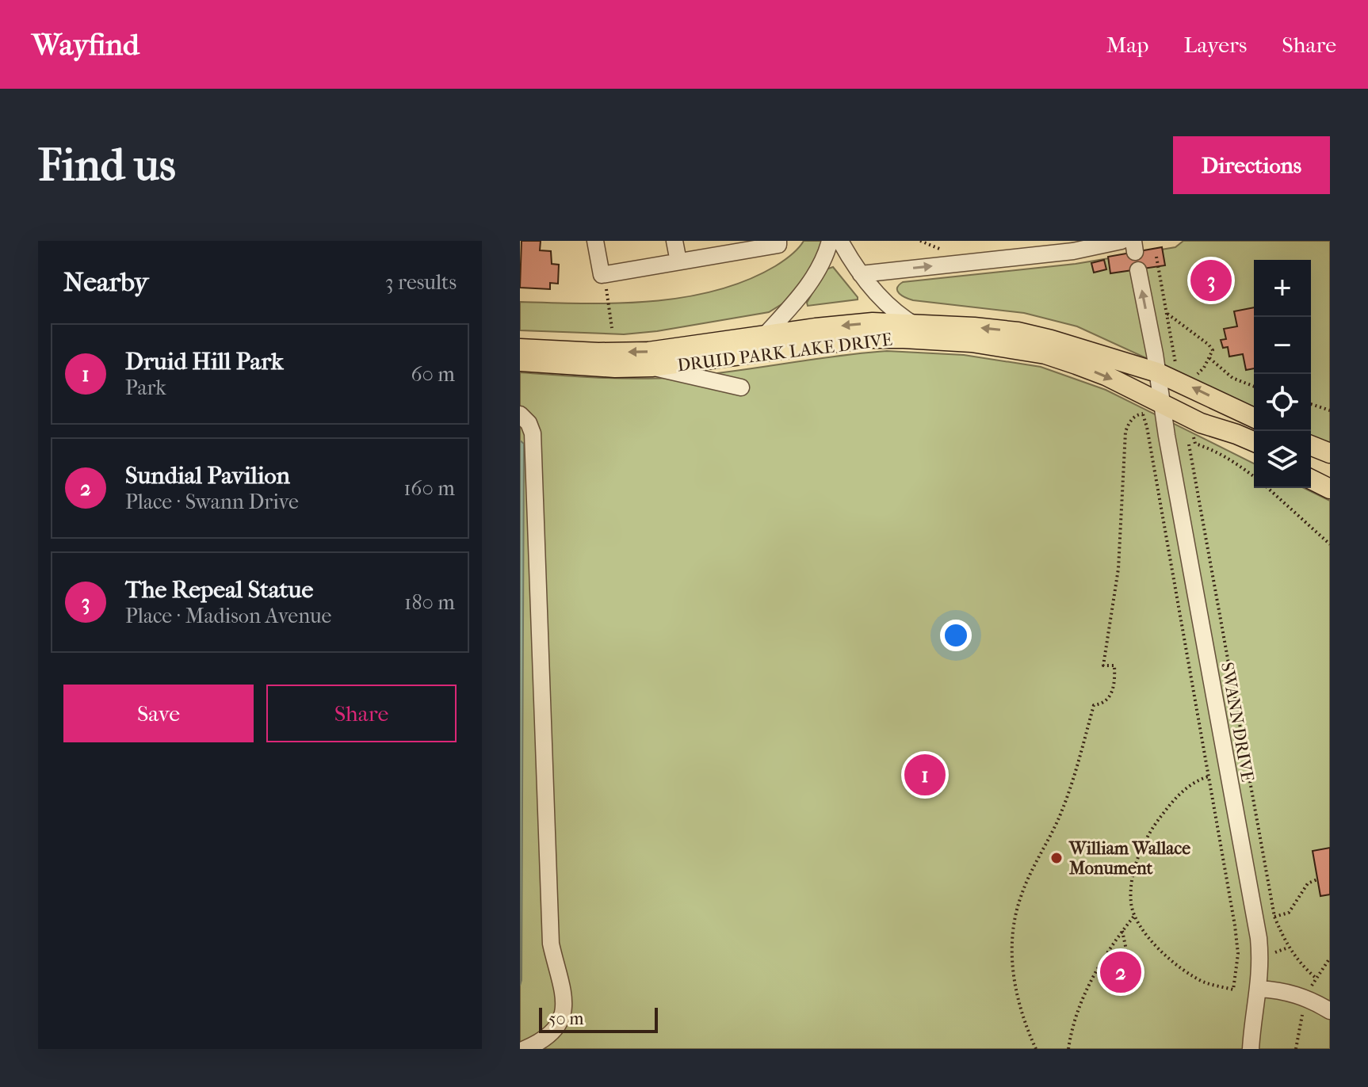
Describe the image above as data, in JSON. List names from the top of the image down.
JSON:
{
  "streets": {
    "main road": ["DRUID PARK LAKE DRIVE"],
    "street": ["SWANN DRIVE"]
  },
  "crossings": [
    ["DRUID PARK LAKE DRIVE", "SWANN DRIVE"]
  ],
  "places": ["William Wallace Monument"],
  "scale_bar": "50 m",
  "page": {
    "header": "Wayfind",
    "nav": ["Map", "Layers", "Share"],
    "buttons": [
      "Directions",
      ["Save", "Share"]
    ],
    "title": "Find us",
    "heading": ["Nearby", "3 results"],
    "pins": ["3", "1", "2"],
    "map_buttons": ["+", "−"],
    "list": [
      {
        "mark": "1",
        "name": "Druid Hill Park",
        "note": "Park",
        "value": "60 m"
      },
      {
        "mark": "2",
        "name": "Sundial Pavilion",
        "note": "Place · Swann Drive",
        "value": "160 m"
      },
      {
        "mark": "3",
        "name": "The Repeal Statue",
        "note": "Place · Madison Avenue",
        "value": "180 m"
      }
    ],
    "scale": "50 m"
  }
}
